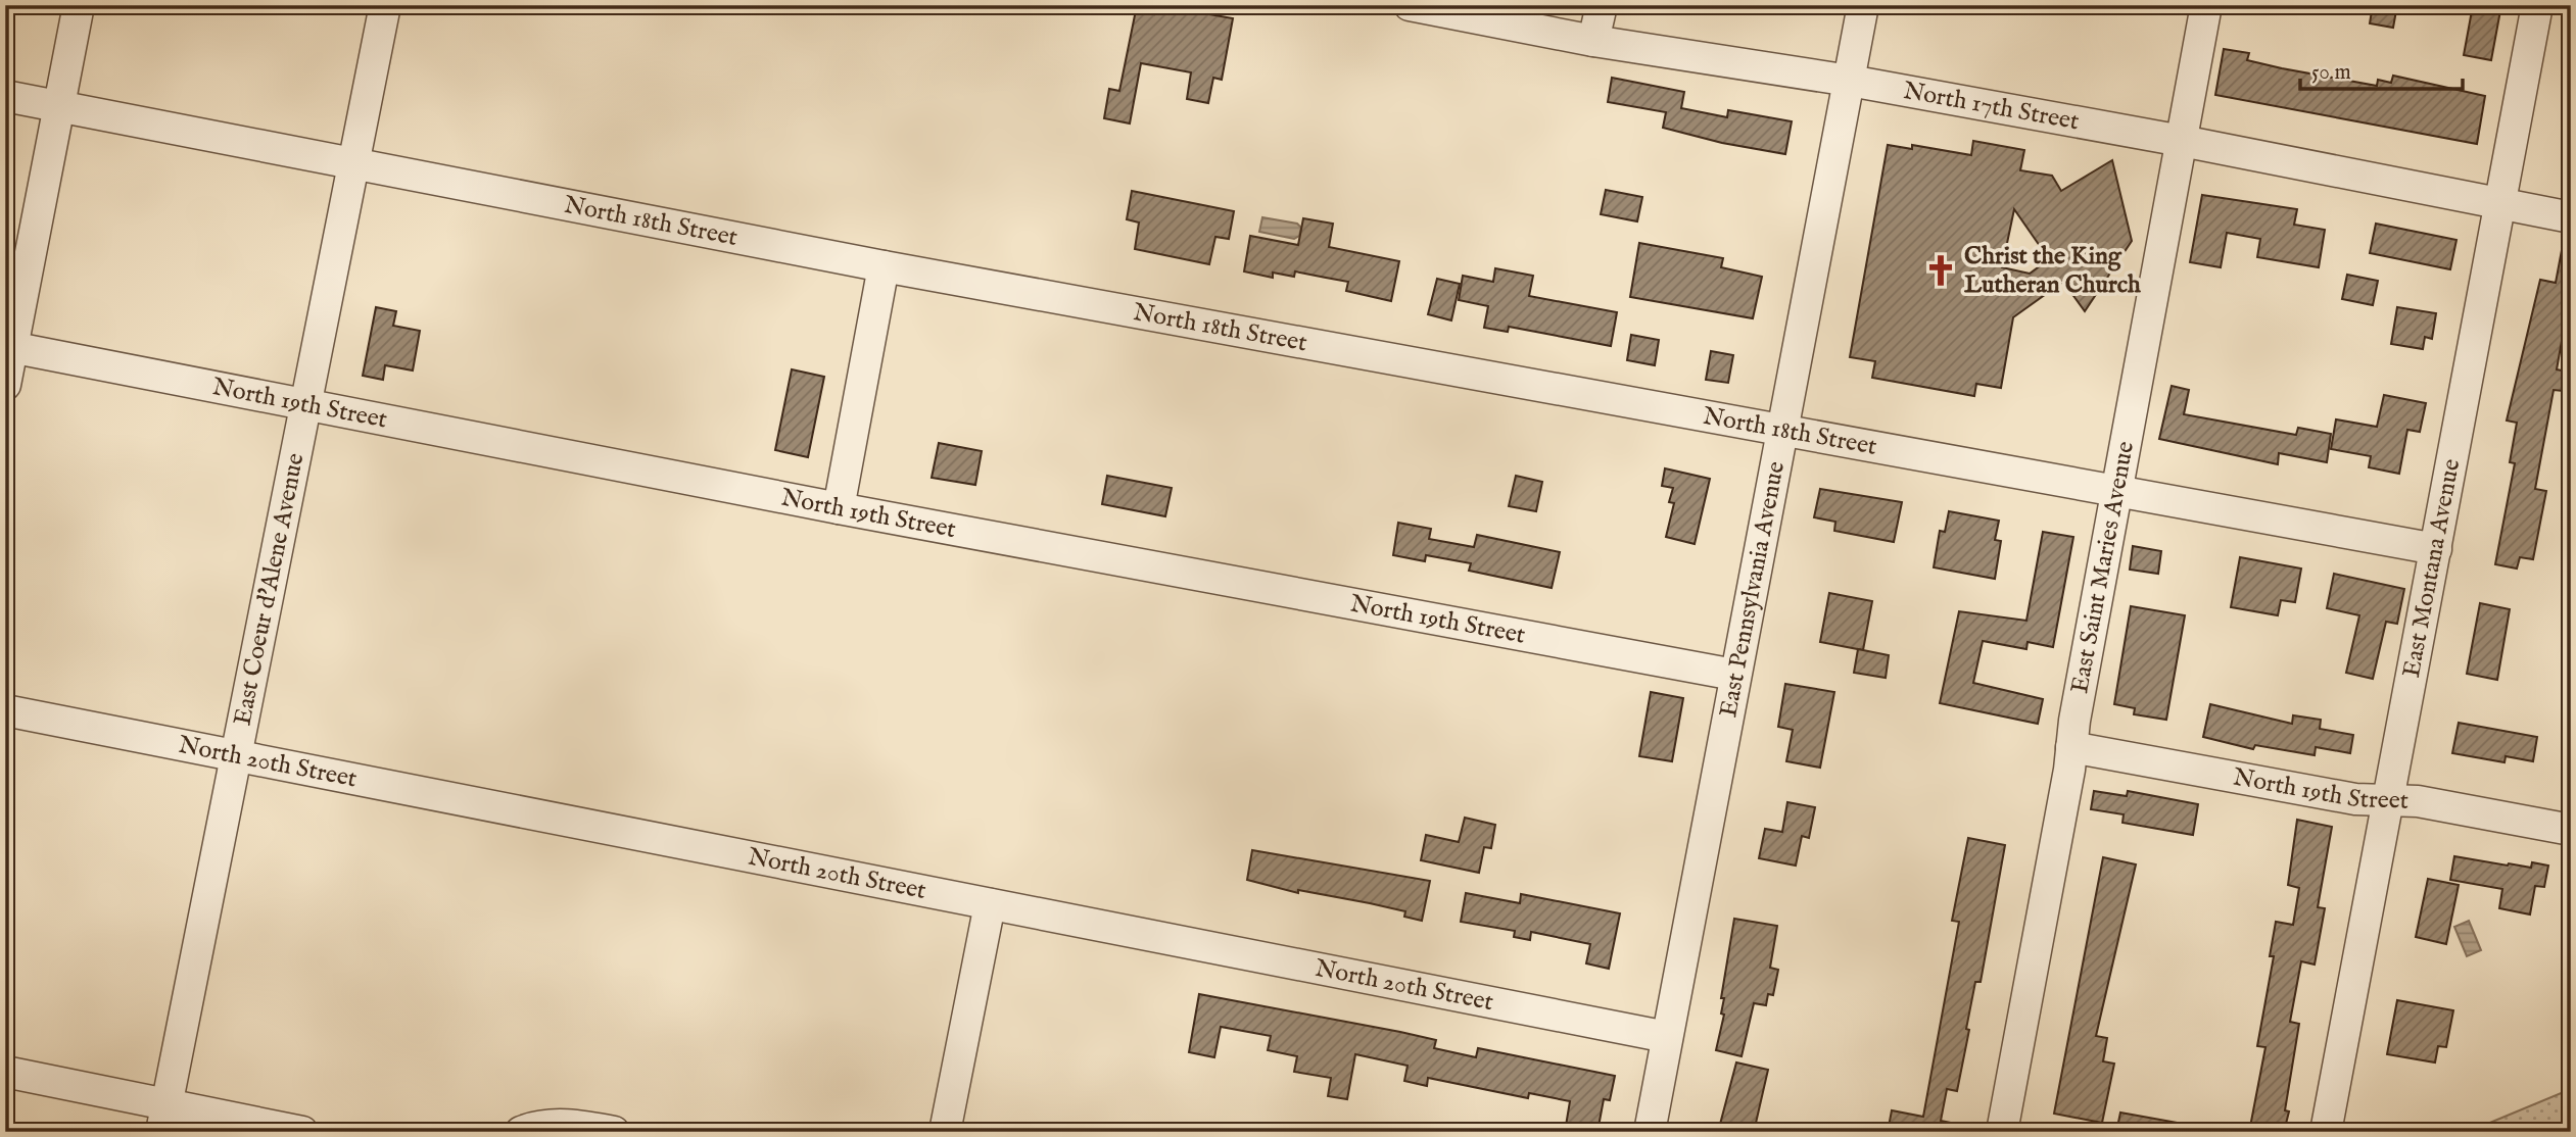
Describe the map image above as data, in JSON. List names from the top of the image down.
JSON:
{
  "streets": {
    "street": [
      "North 17th Street",
      "North 18th Street",
      "North 19th Street",
      "East Saint Maries Avenue",
      "East Montana Avenue",
      "East Pennsylvania Avenue",
      "East Coeur d'Alene Avenue",
      "North 20th Street"
    ]
  },
  "crossings": [
    ["North 17th Street", "East Saint Maries Avenue"],
    ["North 17th Street", "East Montana Avenue"],
    ["North 17th Street", "East Pennsylvania Avenue"],
    ["North 18th Street", "East Saint Maries Avenue"],
    ["North 18th Street", "East Montana Avenue"],
    ["North 18th Street", "East Pennsylvania Avenue"],
    ["North 18th Street", "East Coeur d'Alene Avenue"],
    ["North 19th Street", "East Saint Maries Avenue"],
    ["North 19th Street", "East Montana Avenue"],
    ["North 19th Street", "East Pennsylvania Avenue"],
    ["North 19th Street", "East Coeur d'Alene Avenue"],
    ["East Pennsylvania Avenue", "North 20th Street"],
    ["East Coeur d'Alene Avenue", "North 20th Street"]
  ],
  "places": {
    "church": ["Christ the King Lutheran Church"]
  },
  "scale_bar": "50 m"
}
